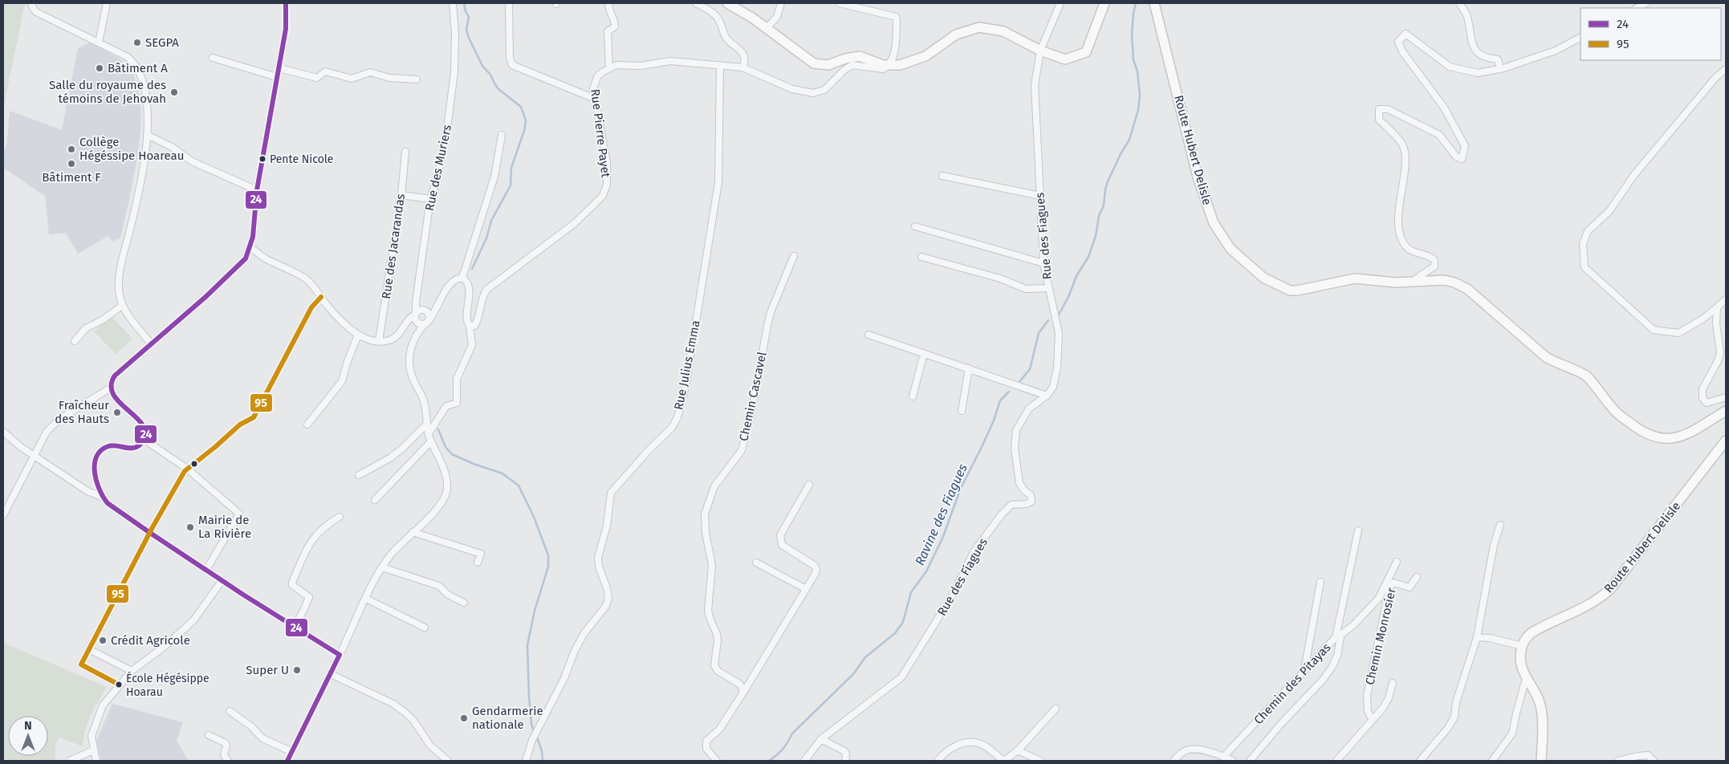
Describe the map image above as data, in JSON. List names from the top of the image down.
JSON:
{
  "streets": {
    "main road": ["Route Hubert Delisle"],
    "street": [
      "Rue Pierre Payet",
      "Rue des Muriers",
      "Rue des Fiagues",
      "Rue des Jacarandas",
      "Rue Julius Emma",
      "Chemin Cascavel",
      "Chemin Monrosier",
      "Chemin des Pitayas"
    ]
  },
  "water": ["Ravine des Fiagues"],
  "places": [
    "SEGPA",
    "Bâtiment A",
    "Salle du royaume des témoins de Jehovah",
    "Collège Hégéssipe Hoareau",
    "Pente Nicole",
    "Bâtiment F",
    "Fraîcheur des Hauts",
    "Mairie de La Rivière",
    "Crédit Agricole",
    "Super U",
    "École Hégésippe Hoarau",
    "Gendarmerie nationale"
  ],
  "lines": ["transit line 24", "transit line 95"],
  "legend": ["24", "95"],
  "north": "top"
}
